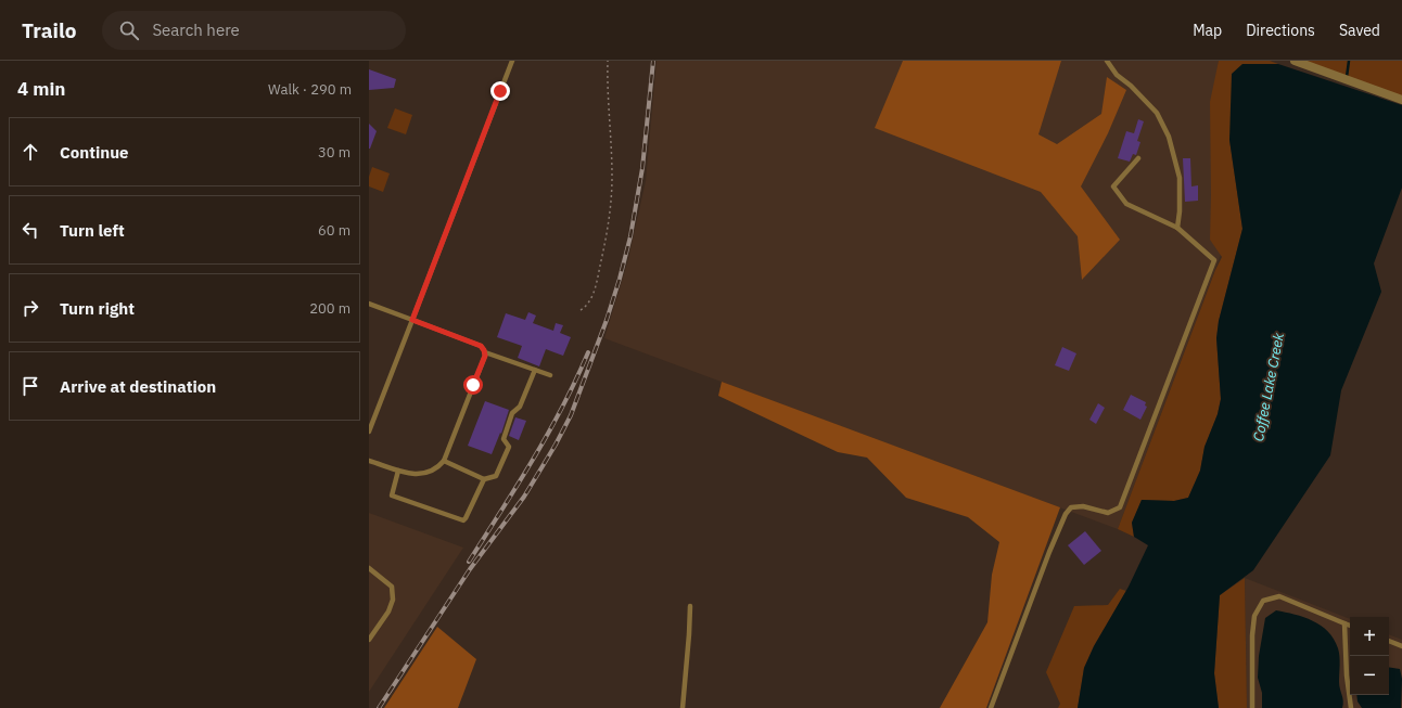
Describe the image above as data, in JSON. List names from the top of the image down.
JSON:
{
  "water": ["Coffee Lake Creek"],
  "page": {
    "header": "Trailo",
    "search": "Search here",
    "nav": ["Map", "Directions", "Saved"],
    "heading": ["4 min", "Walk · 290 m"],
    "list": [
      ["Continue", "30 m"],
      ["Turn left", "60 m"],
      ["Turn right", "200 m"],
      "Arrive at destination"
    ],
    "map_buttons": ["+", "−"]
  }
}
